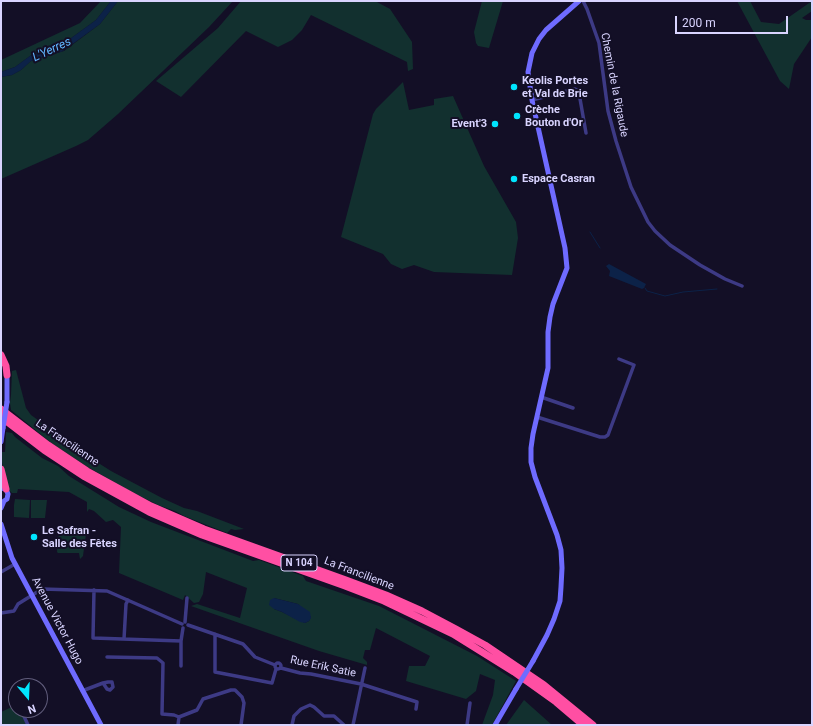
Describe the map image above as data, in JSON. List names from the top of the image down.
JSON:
{
  "streets": {
    "highway": ["La Francilienne", "N 104"],
    "main road": ["Avenue Victor Hugo"],
    "street": ["Chemin de la Rigaude", "Rue Erik Satie"]
  },
  "crossings": [
    ["Avenue Victor Hugo", "Rue Erik Satie"]
  ],
  "water": ["L'Yerres"],
  "places": [
    "Keolis Portes et Val de Brie",
    "Crèche Bouton d'Or",
    "Event'3",
    "Espace Casran",
    "Le Safran - Salle des Fêtes"
  ],
  "scale_bar": "200 m",
  "north": "bottom"
}
